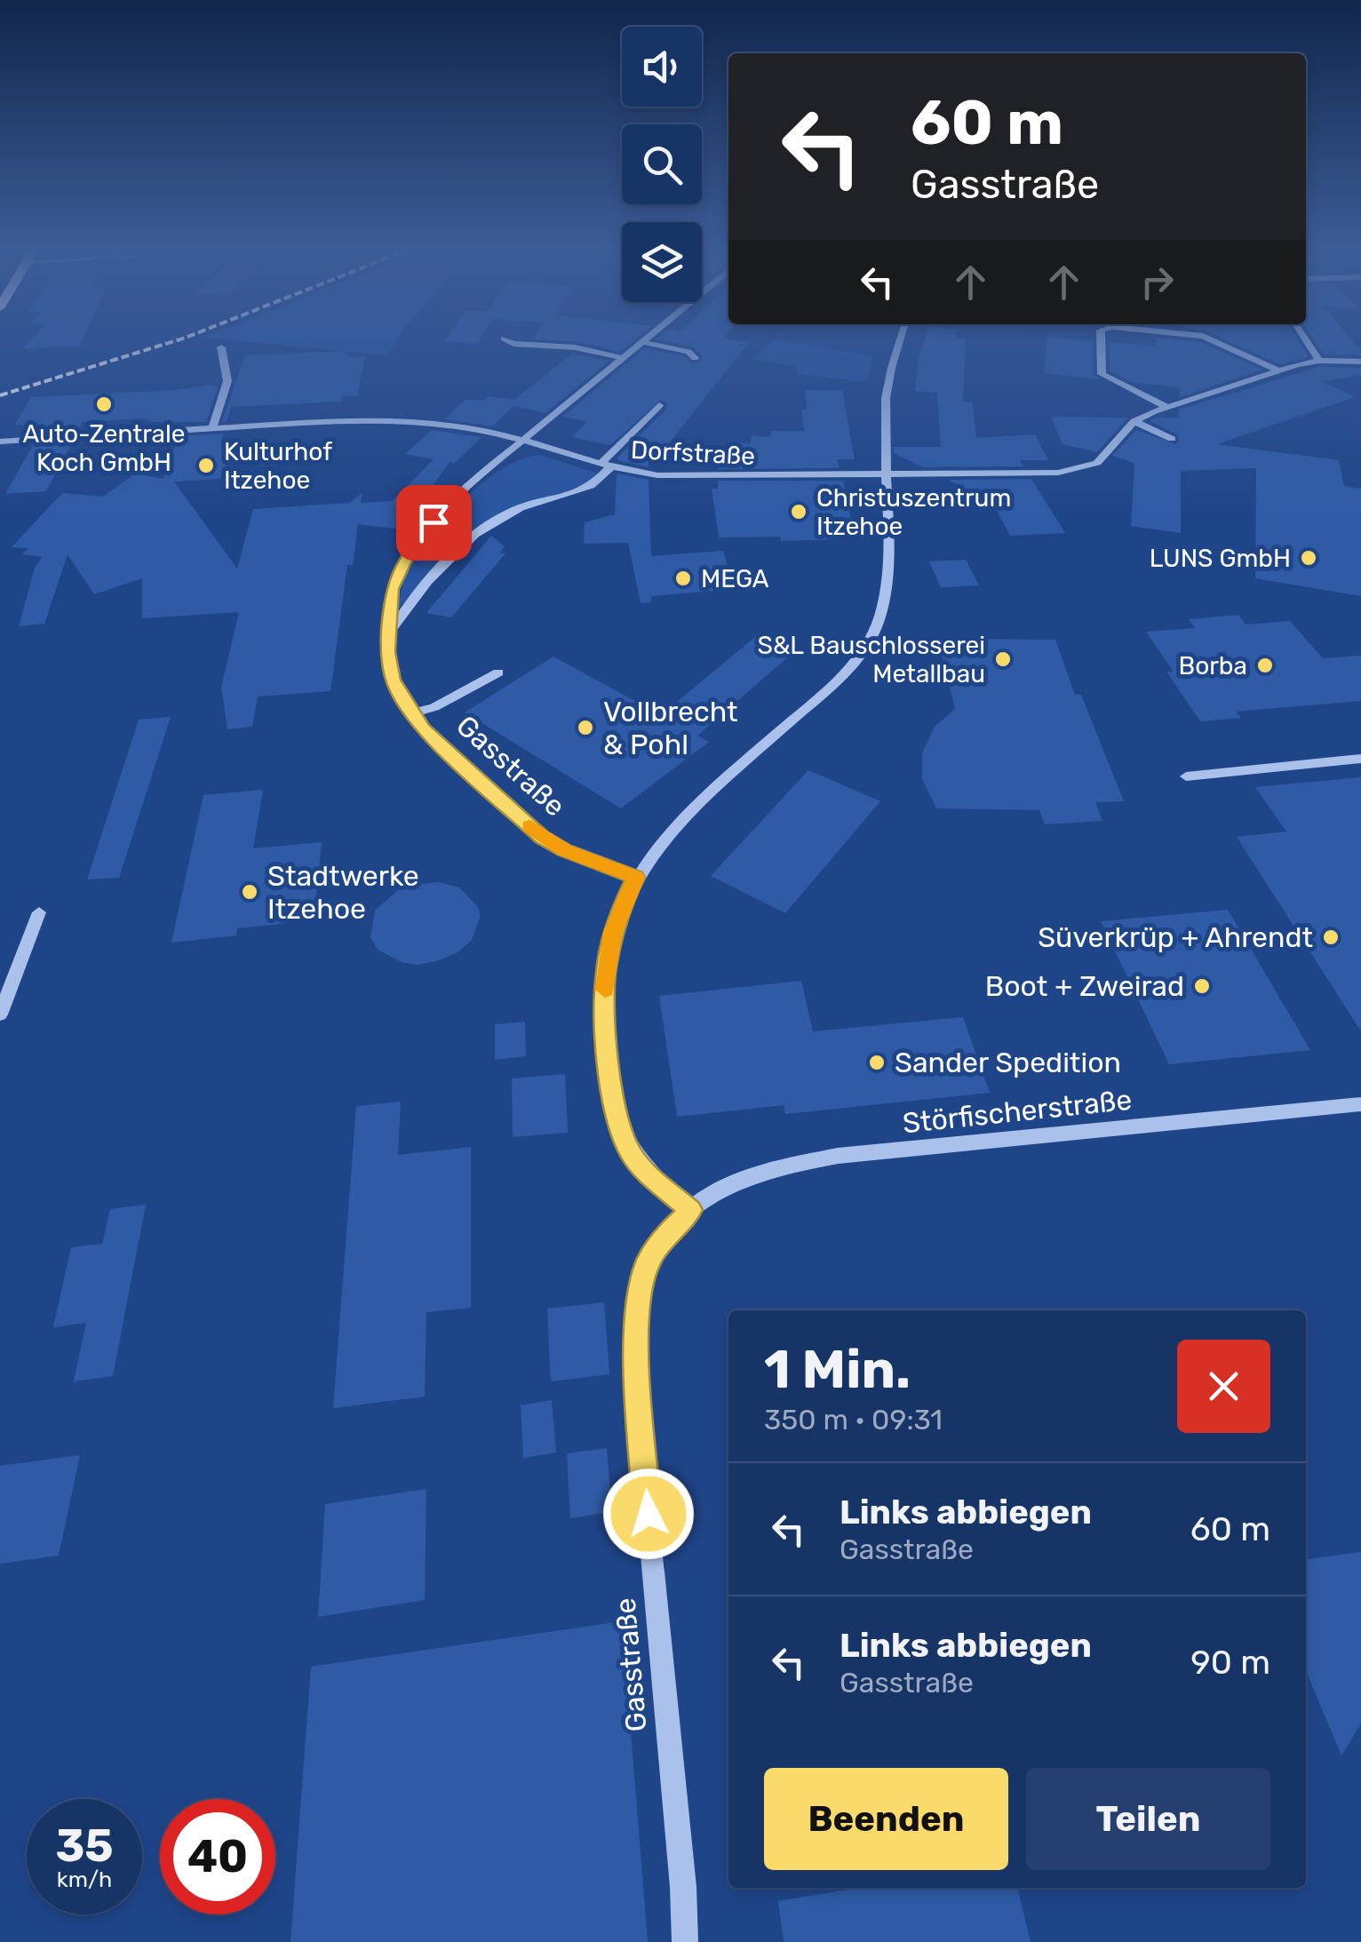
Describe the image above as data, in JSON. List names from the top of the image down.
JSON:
{
  "streets": {
    "street": ["Dorfstraße", "Gasstraße", "Störfischerstraße"]
  },
  "crossings": [
    ["Dorfstraße", "Gasstraße"],
    ["Gasstraße", "Störfischerstraße"]
  ],
  "places": [
    "Auto-Zentrale Koch GmbH",
    "Kulturhof Itzehoe",
    "Christuszentrum Itzehoe",
    "LUNS GmbH",
    "MEGA",
    "S&L Bauschlosserei Metallbau",
    "Borba",
    "Vollbrecht & Pohl",
    "Stadtwerke Itzehoe",
    "Süverkrüp + Ahrendt",
    "Boot + Zweirad",
    "Sander Spedition"
  ],
  "page": {
    "turn": ["60 m", "Gasstraße"],
    "heading": ["1 Min.", "350 m · 09:31"],
    "list": [
      {
        "name": "Links abbiegen",
        "note": "Gasstraße",
        "value": "60 m"
      },
      {
        "name": "Links abbiegen",
        "note": "Gasstraße",
        "value": "90 m"
      }
    ],
    "buttons": ["Beenden", "Teilen"],
    "speed": "35 km/h",
    "limit": "40"
  }
}
